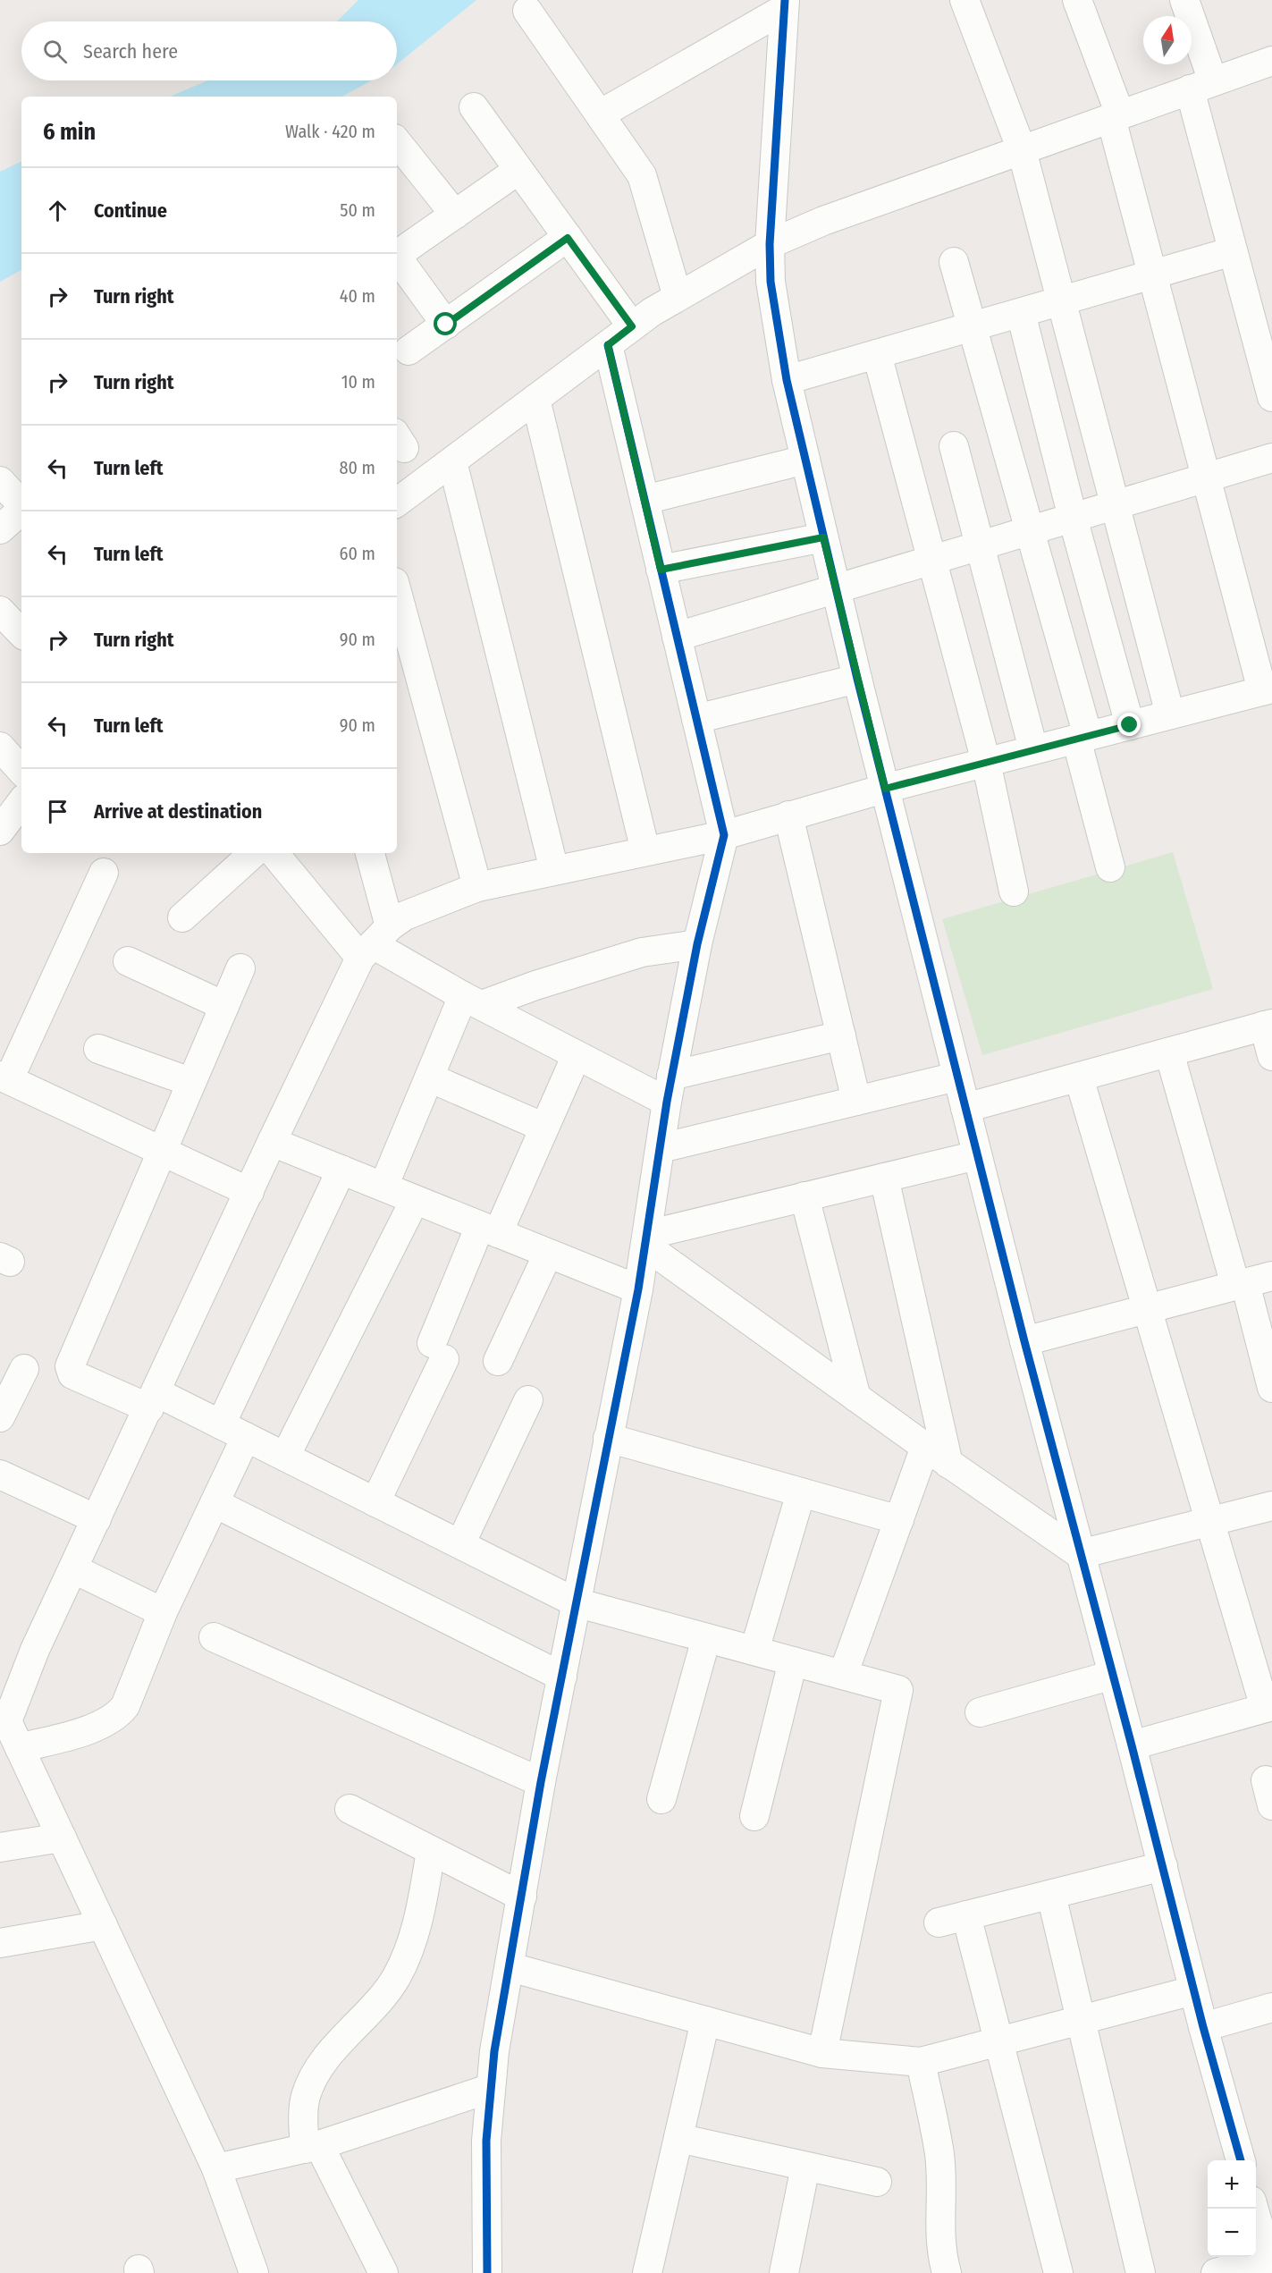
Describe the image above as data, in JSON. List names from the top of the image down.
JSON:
{
  "north": "top",
  "page": {
    "search": "Search here",
    "heading": ["6 min", "Walk · 420 m"],
    "list": [
      ["Continue", "50 m"],
      ["Turn right", "40 m"],
      ["Turn right", "10 m"],
      ["Turn left", "80 m"],
      ["Turn left", "60 m"],
      ["Turn right", "90 m"],
      ["Turn left", "90 m"],
      "Arrive at destination"
    ],
    "map_buttons": ["+", "−"]
  }
}
